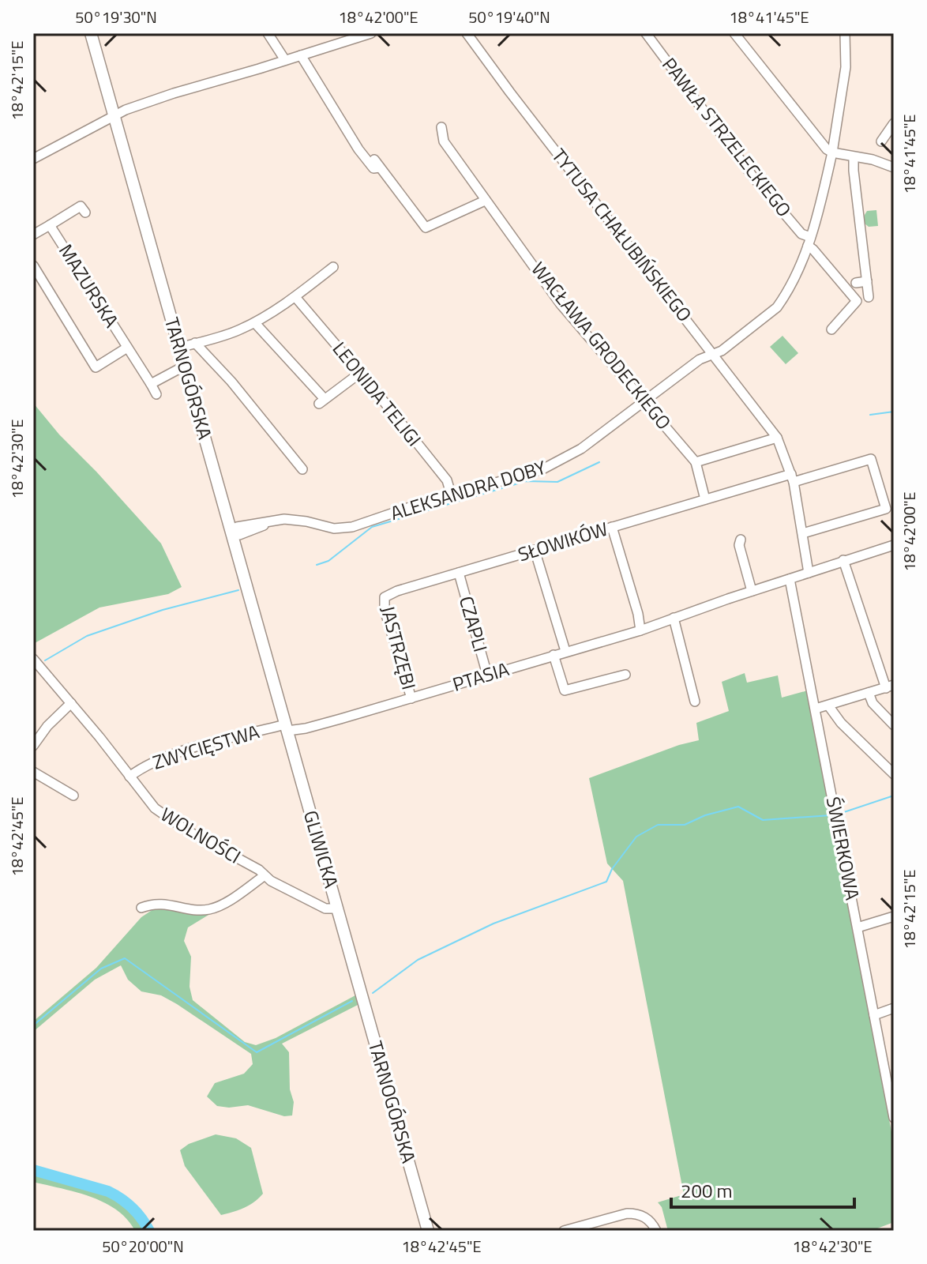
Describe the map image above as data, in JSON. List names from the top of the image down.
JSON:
{
  "streets": {
    "main road": ["TARNOGÓRSKA", "GLIWICKA"],
    "street": [
      "PAWŁA STRZELECKIEGO",
      "TYTUSA CHAŁUBIŃSKIEGO",
      "MAZURSKA",
      "WACŁAWA GRODECKIEGO",
      "LEONIDA TELIGI",
      "ALEKSANDRA DOBY",
      "SŁOWIKÓW",
      "CZAPLI",
      "JASTRZĘBI",
      "PTASIA",
      "ZWYCIĘSTWA",
      "WOLNOŚCI",
      "ŚWIERKOWA"
    ]
  },
  "crossings": [
    ["PAWŁA STRZELECKIEGO", "ALEKSANDRA DOBY"],
    ["TYTUSA CHAŁUBIŃSKIEGO", "ALEKSANDRA DOBY"],
    ["TYTUSA CHAŁUBIŃSKIEGO", "SŁOWIKÓW"],
    ["TYTUSA CHAŁUBIŃSKIEGO", "PTASIA"],
    ["WACŁAWA GRODECKIEGO", "ALEKSANDRA DOBY"],
    ["TARNOGÓRSKA", "ALEKSANDRA DOBY"],
    ["TARNOGÓRSKA", "PTASIA"],
    ["TARNOGÓRSKA", "ZWYCIĘSTWA"],
    ["TARNOGÓRSKA", "GLIWICKA"],
    ["LEONIDA TELIGI", "ALEKSANDRA DOBY"],
    ["SŁOWIKÓW", "CZAPLI"],
    ["SŁOWIKÓW", "JASTRZĘBI"],
    ["CZAPLI", "PTASIA"],
    ["JASTRZĘBI", "PTASIA"],
    ["PTASIA", "ZWYCIĘSTWA"],
    ["PTASIA", "ŚWIERKOWA"],
    ["PTASIA", "GLIWICKA"],
    ["ZWYCIĘSTWA", "WOLNOŚCI"],
    ["ZWYCIĘSTWA", "GLIWICKA"],
    ["WOLNOŚCI", "GLIWICKA"]
  ],
  "scale_bar": "200 m",
  "coordinates": [
    "50°19'30\"N",
    "18°42'00\"E",
    "50°19'40\"N",
    "18°41'45\"E",
    "18°42'15\"E",
    "18°42'30\"E",
    "18°42'45\"E",
    "50°20'00\"N"
  ]
}
